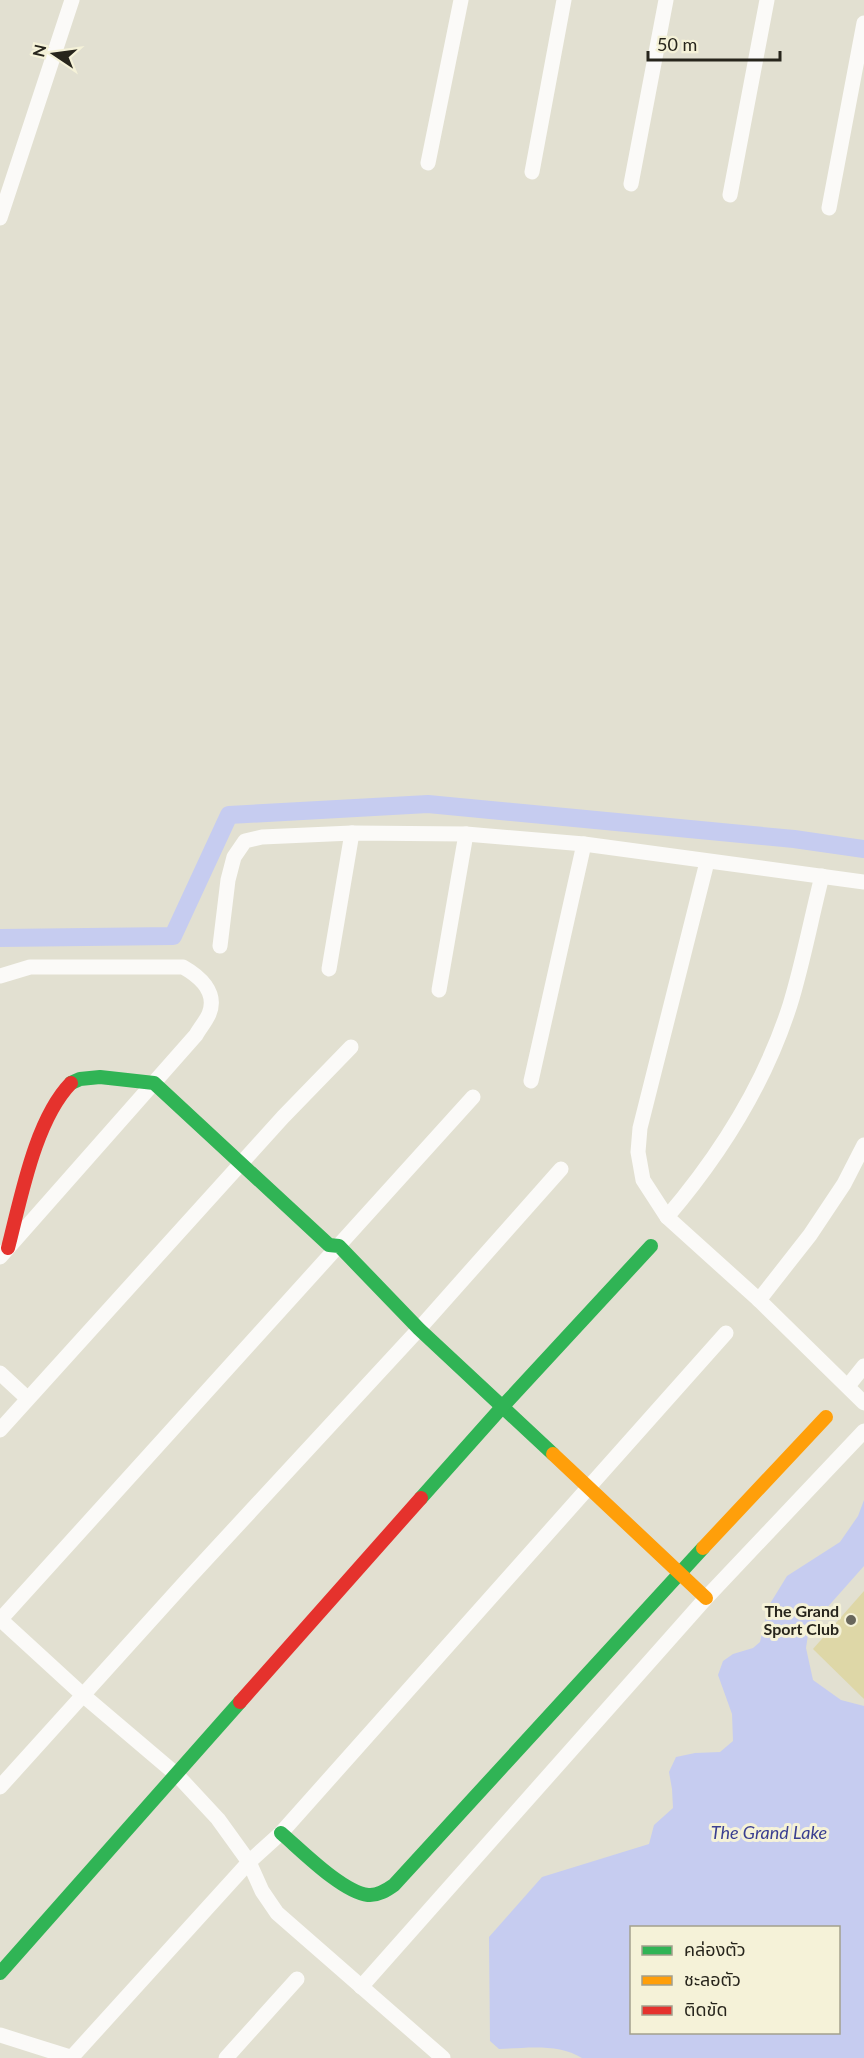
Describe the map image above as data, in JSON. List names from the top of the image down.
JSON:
{
  "water": ["The Grand Lake"],
  "places": ["The Grand Sport Club"],
  "legend": ["คล่องตัว", "ชะลอตัว", "ติดขัด"],
  "scale_bar": "50 m",
  "north": "left"
}
